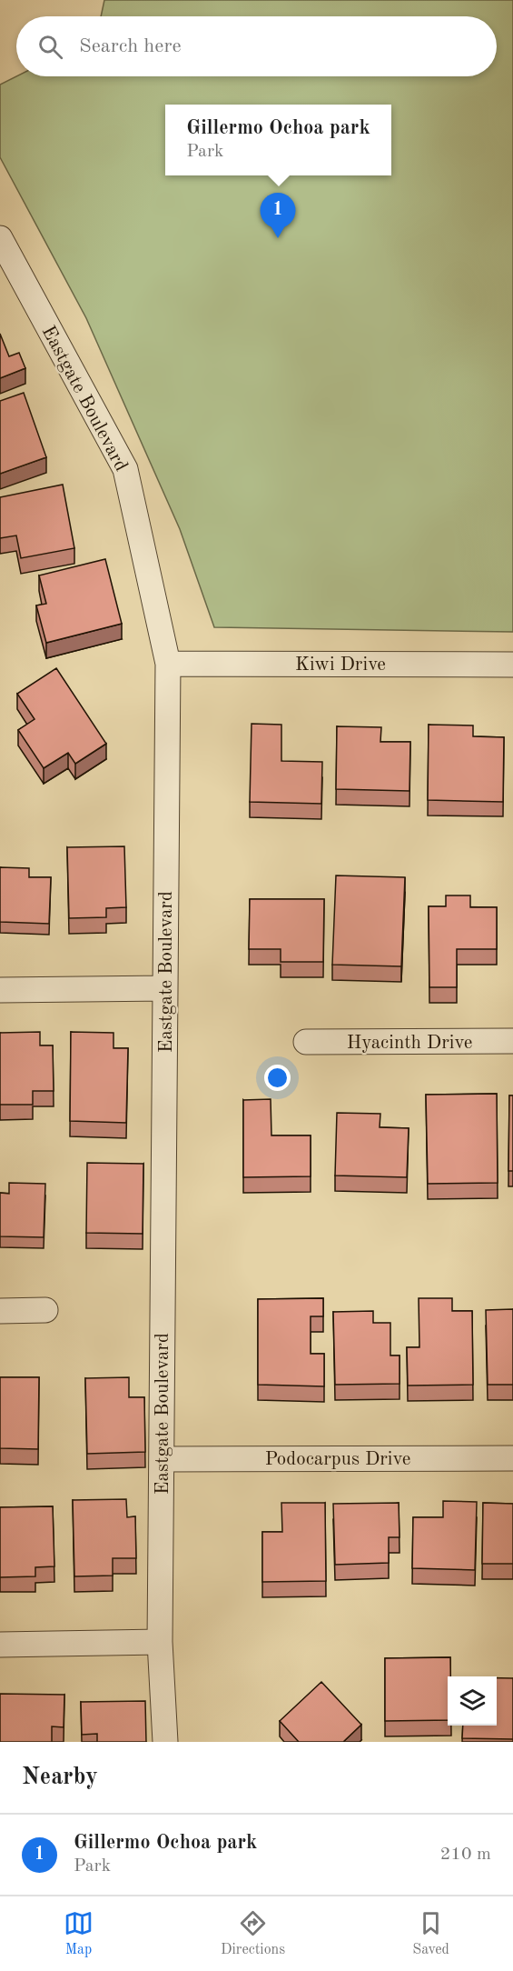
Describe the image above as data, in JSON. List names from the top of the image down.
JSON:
{
  "streets": {
    "street": [
      "Eastgate Boulevard",
      "Kiwi Drive",
      "Hyacinth Drive",
      "Podocarpus Drive"
    ]
  },
  "crossings": [
    ["Eastgate Boulevard", "Kiwi Drive"],
    ["Eastgate Boulevard", "Podocarpus Drive"]
  ],
  "page": {
    "search": "Search here",
    "popup": ["Gillermo Ochoa park", "Park"],
    "pins": "1",
    "heading": "Nearby",
    "list": [
      {
        "mark": "1",
        "name": "Gillermo Ochoa park",
        "note": "Park",
        "value": "210 m"
      }
    ],
    "nav": ["Map", "Directions", "Saved"]
  }
}
